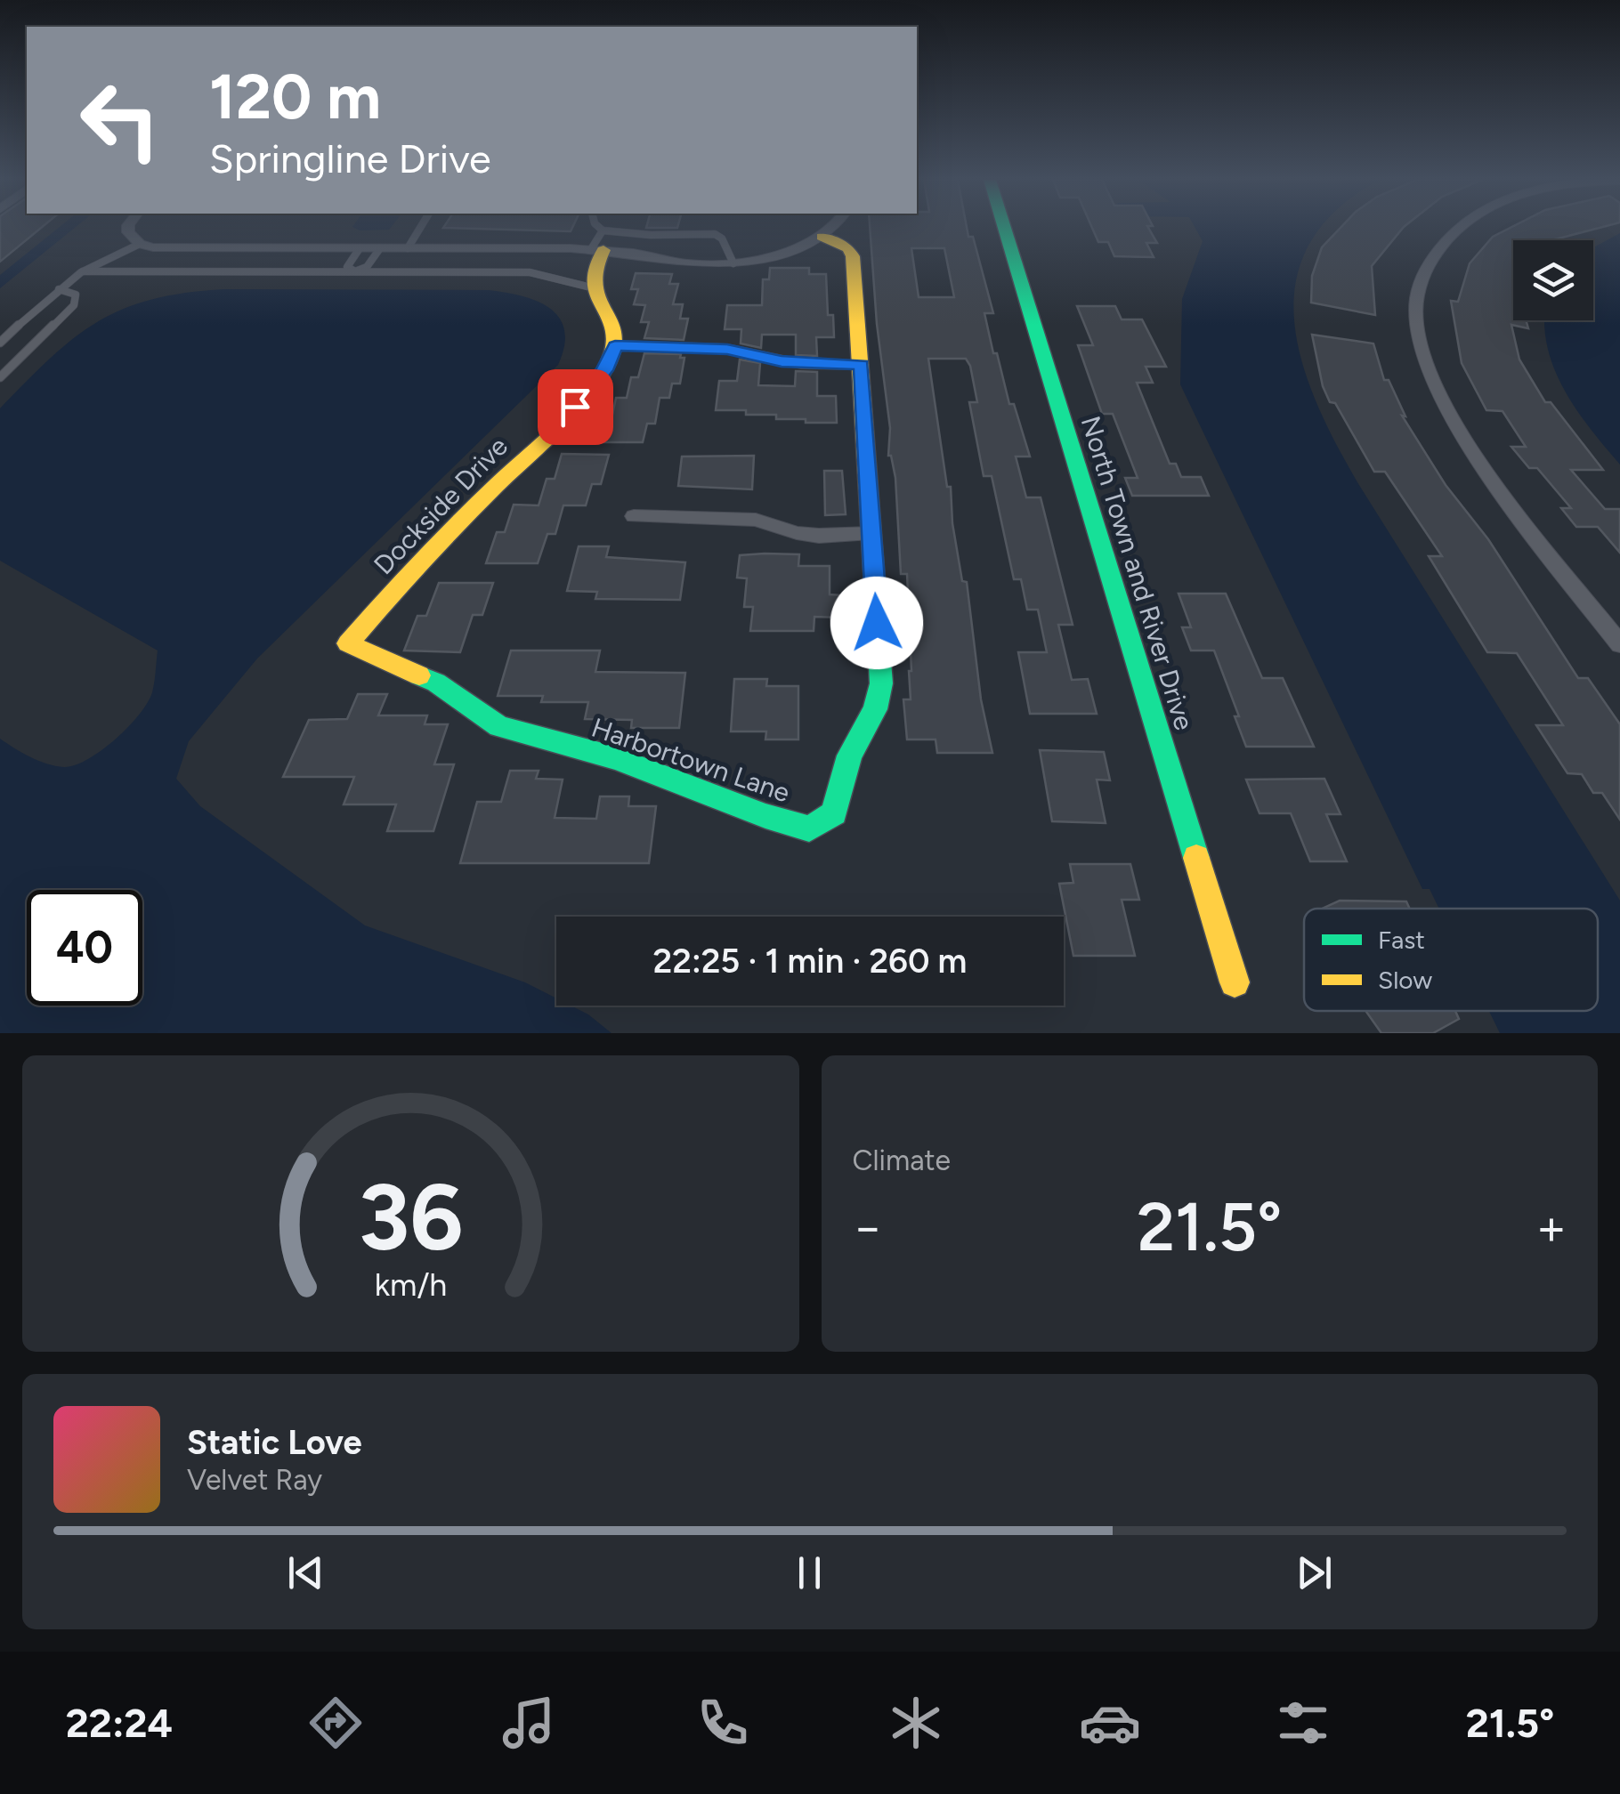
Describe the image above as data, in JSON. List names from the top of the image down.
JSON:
{
  "streets": {
    "street": ["Dockside Drive", "North Town and River Drive", "Harbortown Lane"]
  },
  "crossings": [
    ["Dockside Drive", "Harbortown Lane"]
  ],
  "legend": ["Fast", "Slow"],
  "page": {
    "turn": ["120 m", "Springline Drive"],
    "limit": "40",
    "trip": "22:25 · 1 min · 260 m",
    "tile": "Climate",
    "heat": ["−", "21.5°", "+"],
    "song": ["Static Love", "Velvet Ray"],
    "tabs": ["22:24", "21.5°"],
    "gauge": ["36", "km/h"]
  }
}
